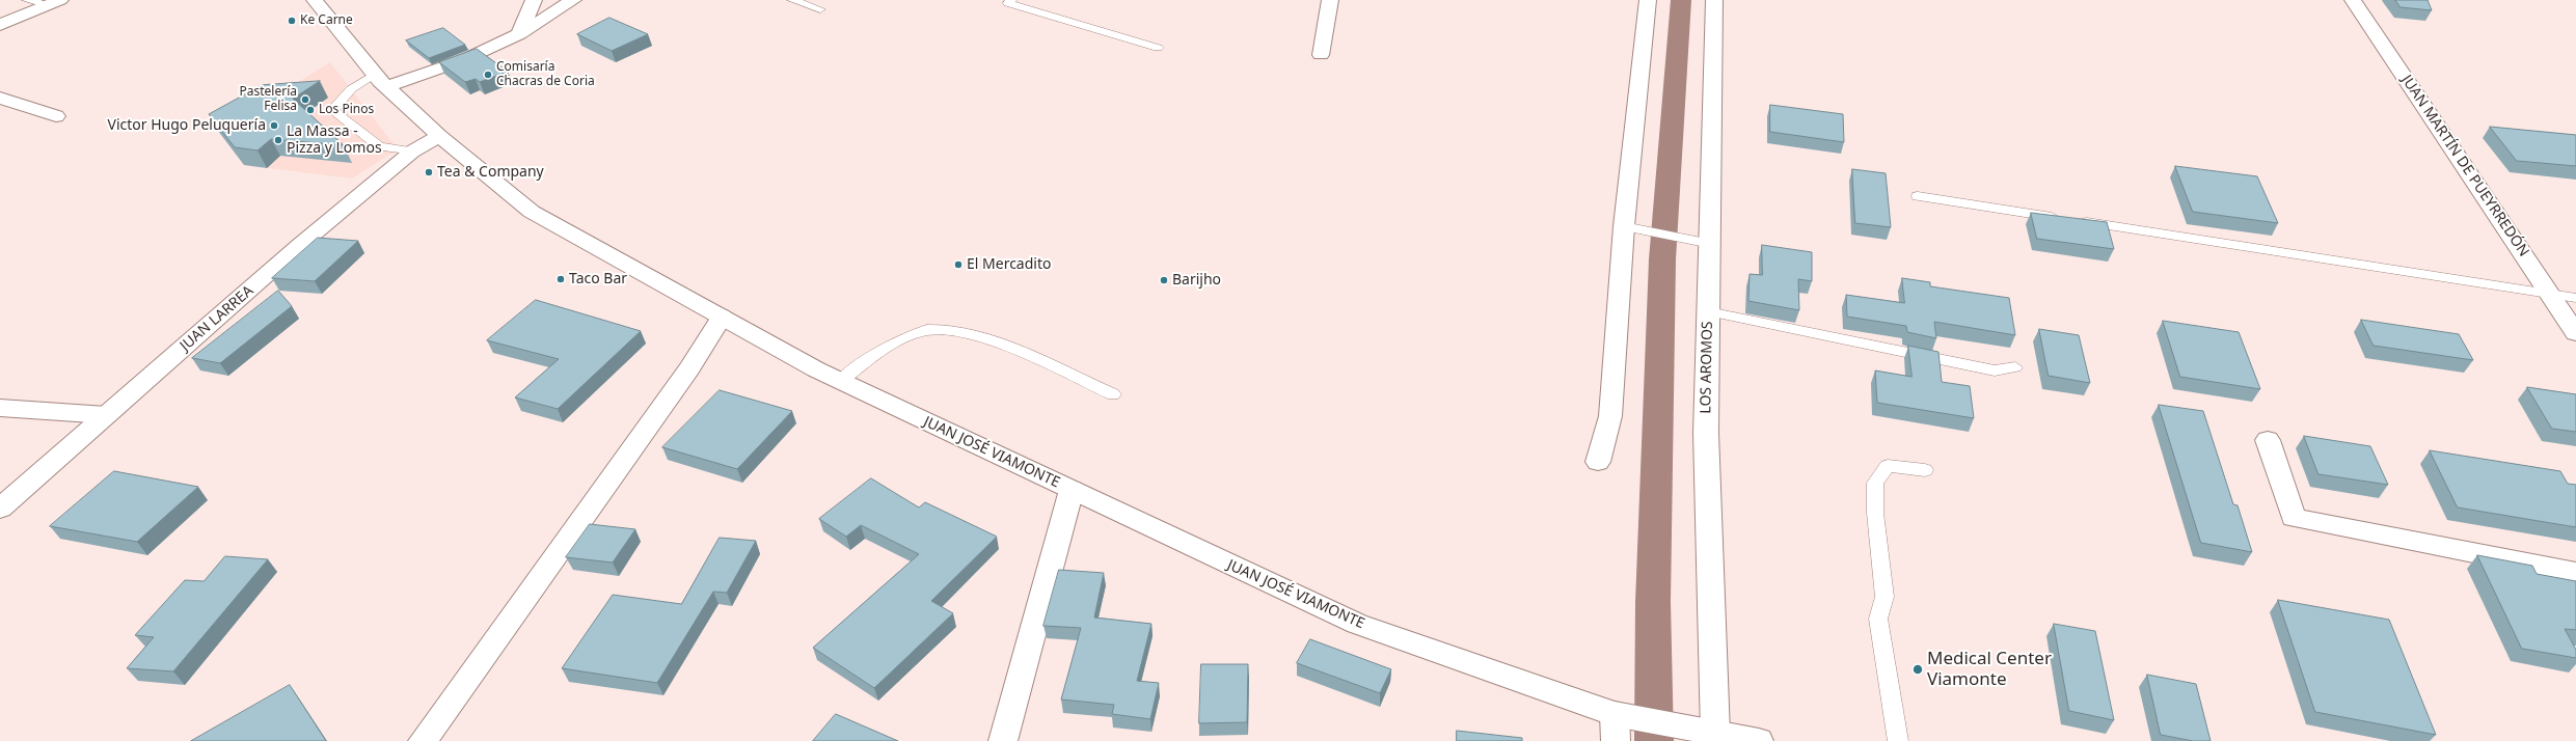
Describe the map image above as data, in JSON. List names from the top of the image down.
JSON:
{
  "streets": {
    "street": [
      "JUAN MARTÍN DE PUEYRREDÓN",
      "JUAN LARREA",
      "LOS AROMOS",
      "JUAN JOSÉ VIAMONTE"
    ]
  },
  "crossings": [
    ["JUAN LARREA", "JUAN JOSÉ VIAMONTE"],
    ["LOS AROMOS", "JUAN JOSÉ VIAMONTE"]
  ],
  "places": [
    "Ke Carne",
    "Comisaría Chacras de Coria",
    "Pastelería Felisa",
    "Los Pinos",
    "Victor Hugo Peluquería",
    "La Massa - Pizza y Lomos",
    "Tea & Company",
    "El Mercadito",
    "Taco Bar",
    "Barijho",
    "Medical Center Viamonte"
  ]
}
